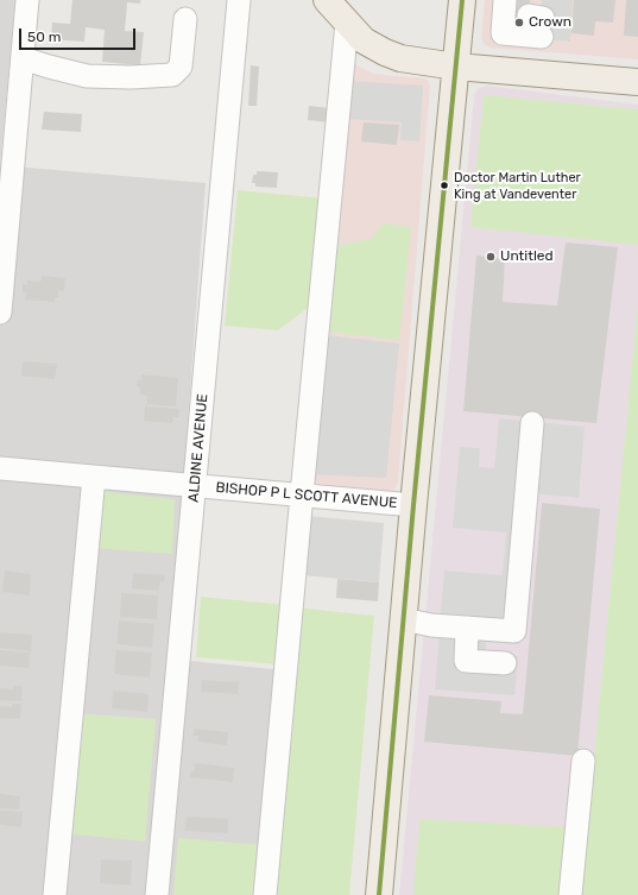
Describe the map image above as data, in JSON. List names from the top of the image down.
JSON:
{
  "streets": {
    "street": ["ALDINE AVENUE", "BISHOP P L SCOTT AVENUE"]
  },
  "crossings": [
    ["ALDINE AVENUE", "BISHOP P L SCOTT AVENUE"]
  ],
  "places": ["Crown", "Doctor Martin Luther King at Vandeventer", "Untitled"],
  "scale_bar": "50 m"
}
